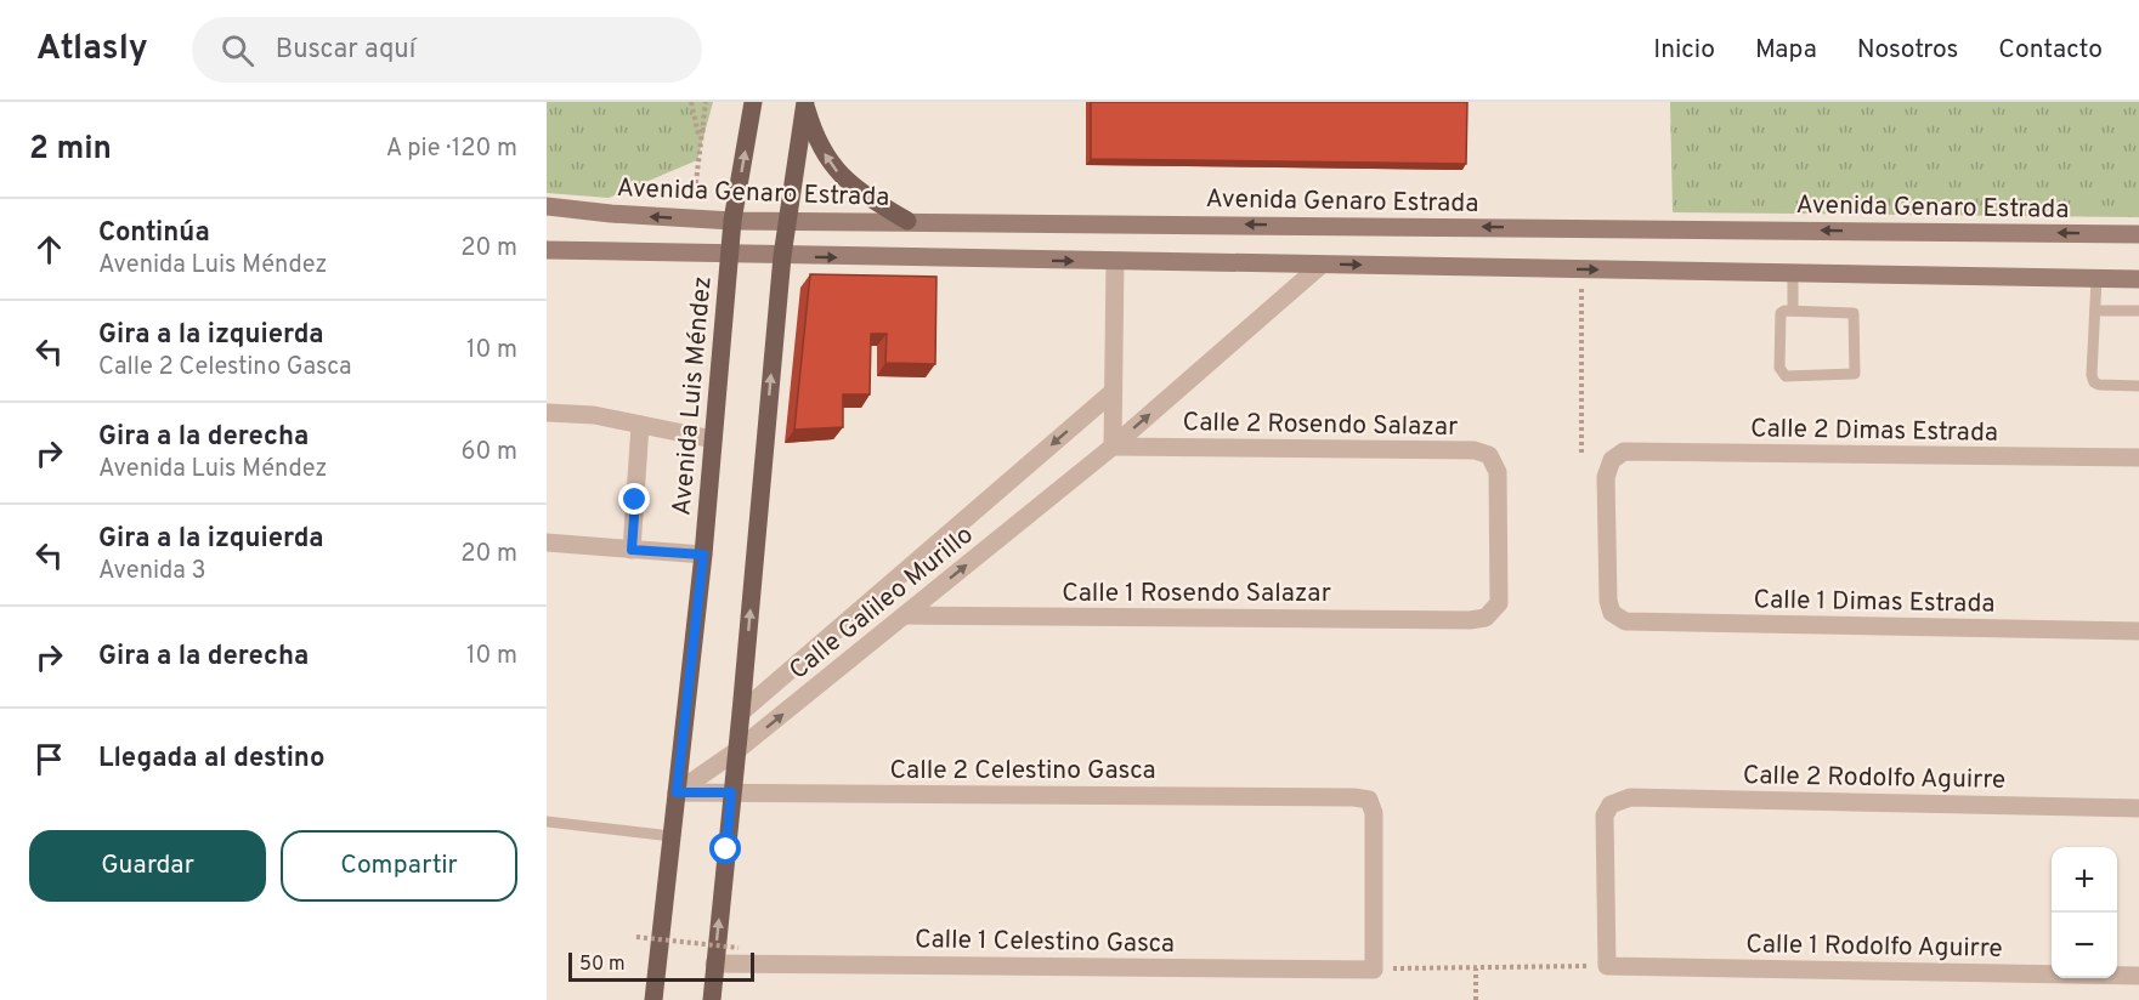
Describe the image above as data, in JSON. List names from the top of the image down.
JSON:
{
  "streets": {
    "main road": ["Avenida Luis Méndez"],
    "street": [
      "Avenida Genaro Estrada",
      "Calle 2 Rosendo Salazar",
      "Calle 2 Dimas Estrada",
      "Calle 1 Rosendo Salazar",
      "Calle 1 Dimas Estrada",
      "Calle Galileo Murillo",
      "Calle 2 Celestino Gasca",
      "Calle 2 Rodolfo Aguirre",
      "Calle 1 Celestino Gasca",
      "Calle 1 Rodolfo Aguirre"
    ]
  },
  "crossings": [
    ["Avenida Genaro Estrada", "Avenida Luis Méndez"],
    ["Avenida Luis Méndez", "Calle Galileo Murillo"],
    ["Avenida Luis Méndez", "Calle 2 Celestino Gasca"],
    ["Calle 2 Rosendo Salazar", "Calle 1 Rosendo Salazar"],
    ["Calle 2 Rosendo Salazar", "Calle Galileo Murillo"],
    ["Calle 2 Dimas Estrada", "Calle 1 Dimas Estrada"],
    ["Calle 1 Rosendo Salazar", "Calle Galileo Murillo"],
    ["Calle Galileo Murillo", "Calle 2 Celestino Gasca"],
    ["Calle 2 Celestino Gasca", "Calle 1 Celestino Gasca"],
    ["Calle 2 Rodolfo Aguirre", "Calle 1 Rodolfo Aguirre"]
  ],
  "scale_bar": "50 m",
  "page": {
    "header": "Atlasly",
    "search": "Buscar aquí",
    "nav": [
      "Inicio",
      "Mapa",
      "Nosotros",
      "Contacto"
    ],
    "heading": ["2 min", "A pie · 120 m"],
    "list": [
      ["Continúa", "Avenida Luis Méndez", "20 m"],
      ["Gira a la izquierda", "Calle 2 Celestino Gasca", "10 m"],
      ["Gira a la derecha", "Avenida Luis Méndez", "60 m"],
      ["Gira a la izquierda", "Avenida 3", "20 m"],
      ["Gira a la derecha", "10 m"],
      "Llegada al destino"
    ],
    "buttons": ["Guardar", "Compartir"],
    "map_buttons": ["+", "−"],
    "scale": "50 m"
  }
}
